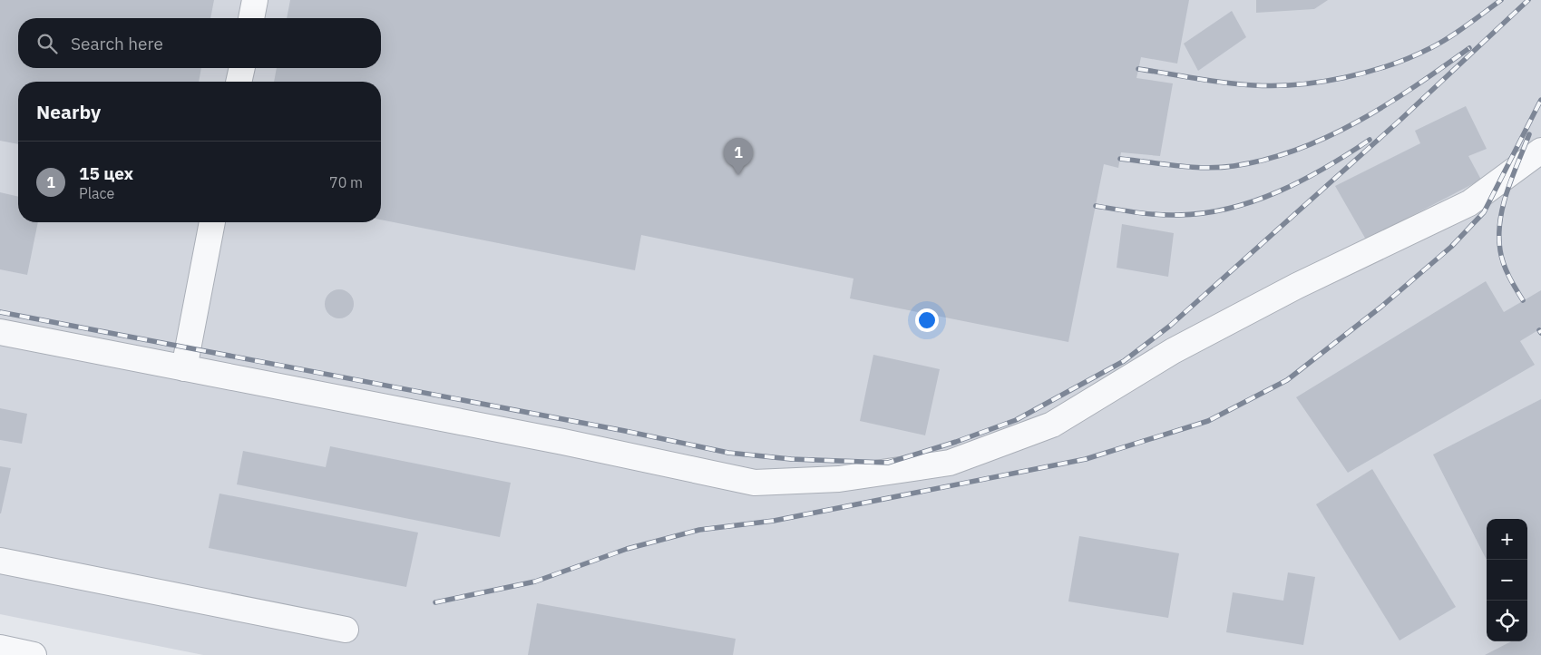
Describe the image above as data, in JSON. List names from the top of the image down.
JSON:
{
  "page": {
    "search": "Search here",
    "heading": "Nearby",
    "pins": "1",
    "list": [
      {
        "mark": "1",
        "name": "15 цех",
        "note": "Place",
        "value": "70 m"
      }
    ],
    "map_buttons": ["+", "−"]
  }
}
